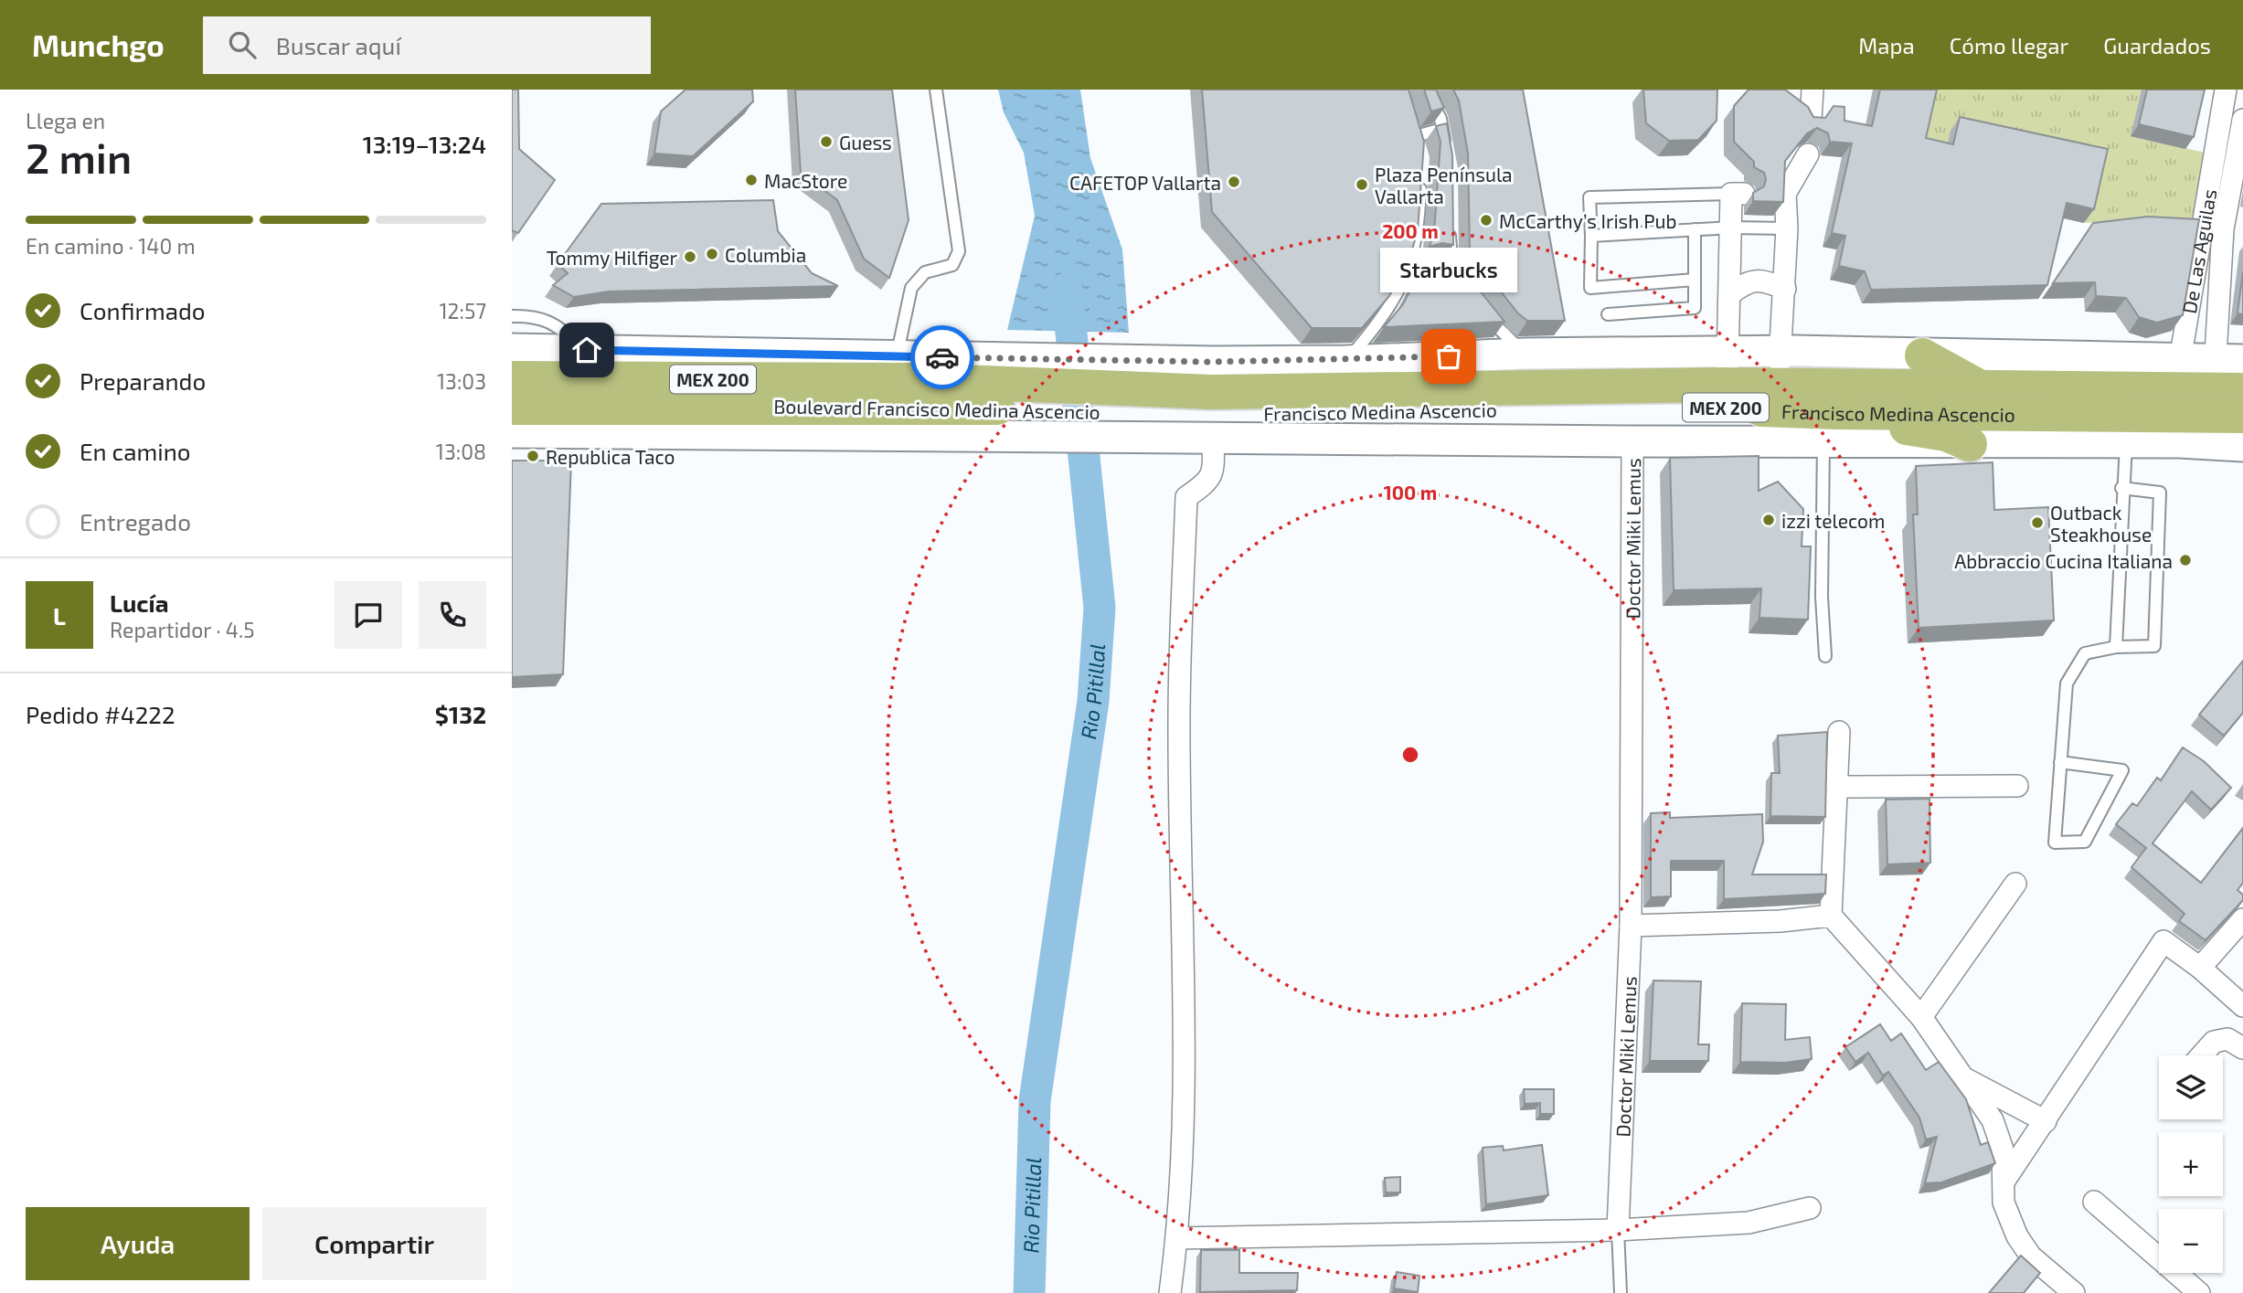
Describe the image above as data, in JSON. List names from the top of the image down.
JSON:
{
  "streets": {
    "highway": ["MEX 200", "Boulevard Francisco Medina Ascencio", "Francisco Medina Ascencio"],
    "street": ["De Las Aguilas", "Doctor Miki Lemus"]
  },
  "crossings": [
    ["De Las Aguilas", "Francisco Medina Ascencio"],
    ["Boulevard Francisco Medina Ascencio", "Francisco Medina Ascencio"]
  ],
  "water": ["Rio Pitillal"],
  "places": [
    "Guess",
    "MacStore",
    "CAFETOP Vallarta",
    "Plaza Península Vallarta",
    "McCarthy’s Irish Pub",
    "Columbia",
    "Tommy Hilfiger",
    "Starbucks",
    "Republica Taco",
    "izzi telecom",
    "Outback Steakhouse",
    "Abbraccio Cucina Italiana"
  ],
  "page": {
    "header": "Munchgo",
    "search": "Buscar aquí",
    "nav": ["Mapa", "Cómo llegar", "Guardados"],
    "heading": ["2 min", "Llega en", "13:19–13:24"],
    "panel": [
      "Lucía",
      "Repartidor · 4.5",
      "Pedido #4222",
      "$132"
    ],
    "bar": "En camino · 140 m",
    "bubble": "Starbucks",
    "list": [
      ["Confirmado", "12:57"],
      ["Preparando", "13:03"],
      ["En camino", "13:08"],
      "Entregado"
    ],
    "round": "L",
    "map_buttons": ["+", "−"],
    "buttons": ["Ayuda", "Compartir"]
  },
  "rings": ["200 m", "100 m"]
}
